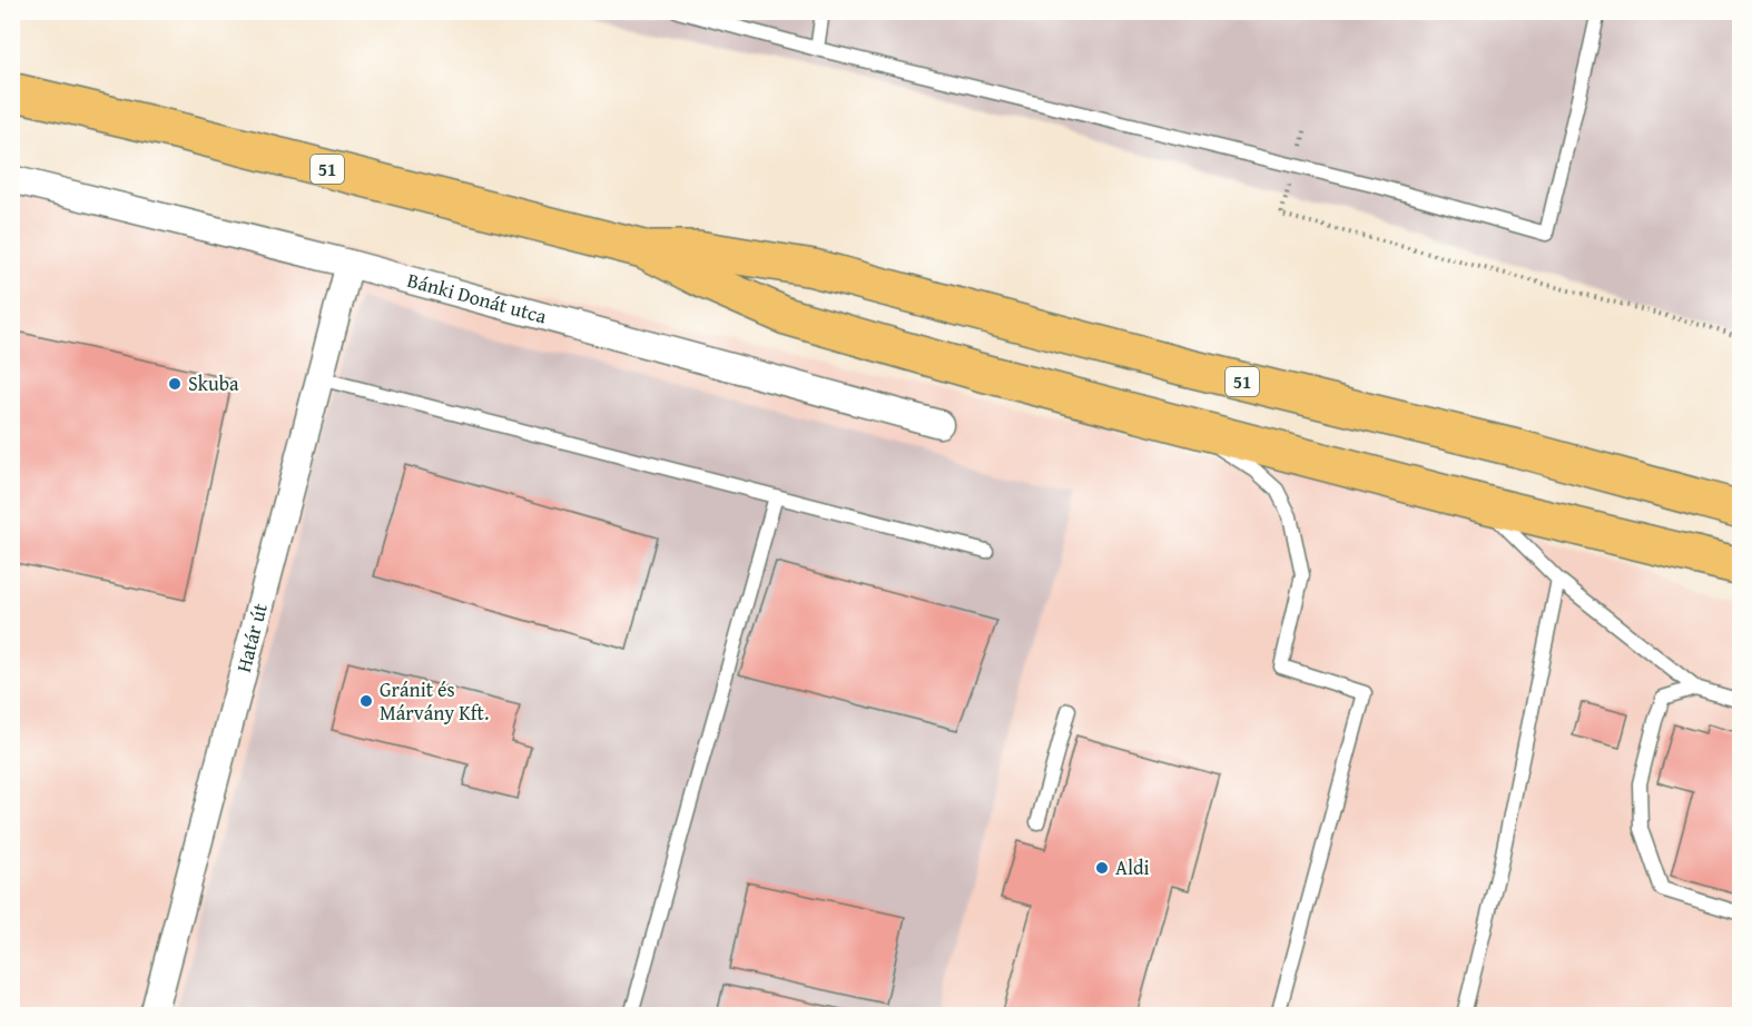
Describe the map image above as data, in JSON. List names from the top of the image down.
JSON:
{
  "streets": {
    "main road": ["51"],
    "street": ["Bánki Donát utca", "Határ út"]
  },
  "crossings": [
    ["Bánki Donát utca", "Határ út"]
  ],
  "places": ["Skuba", "Gránit és Márvány Kft.", "Aldi"]
}
